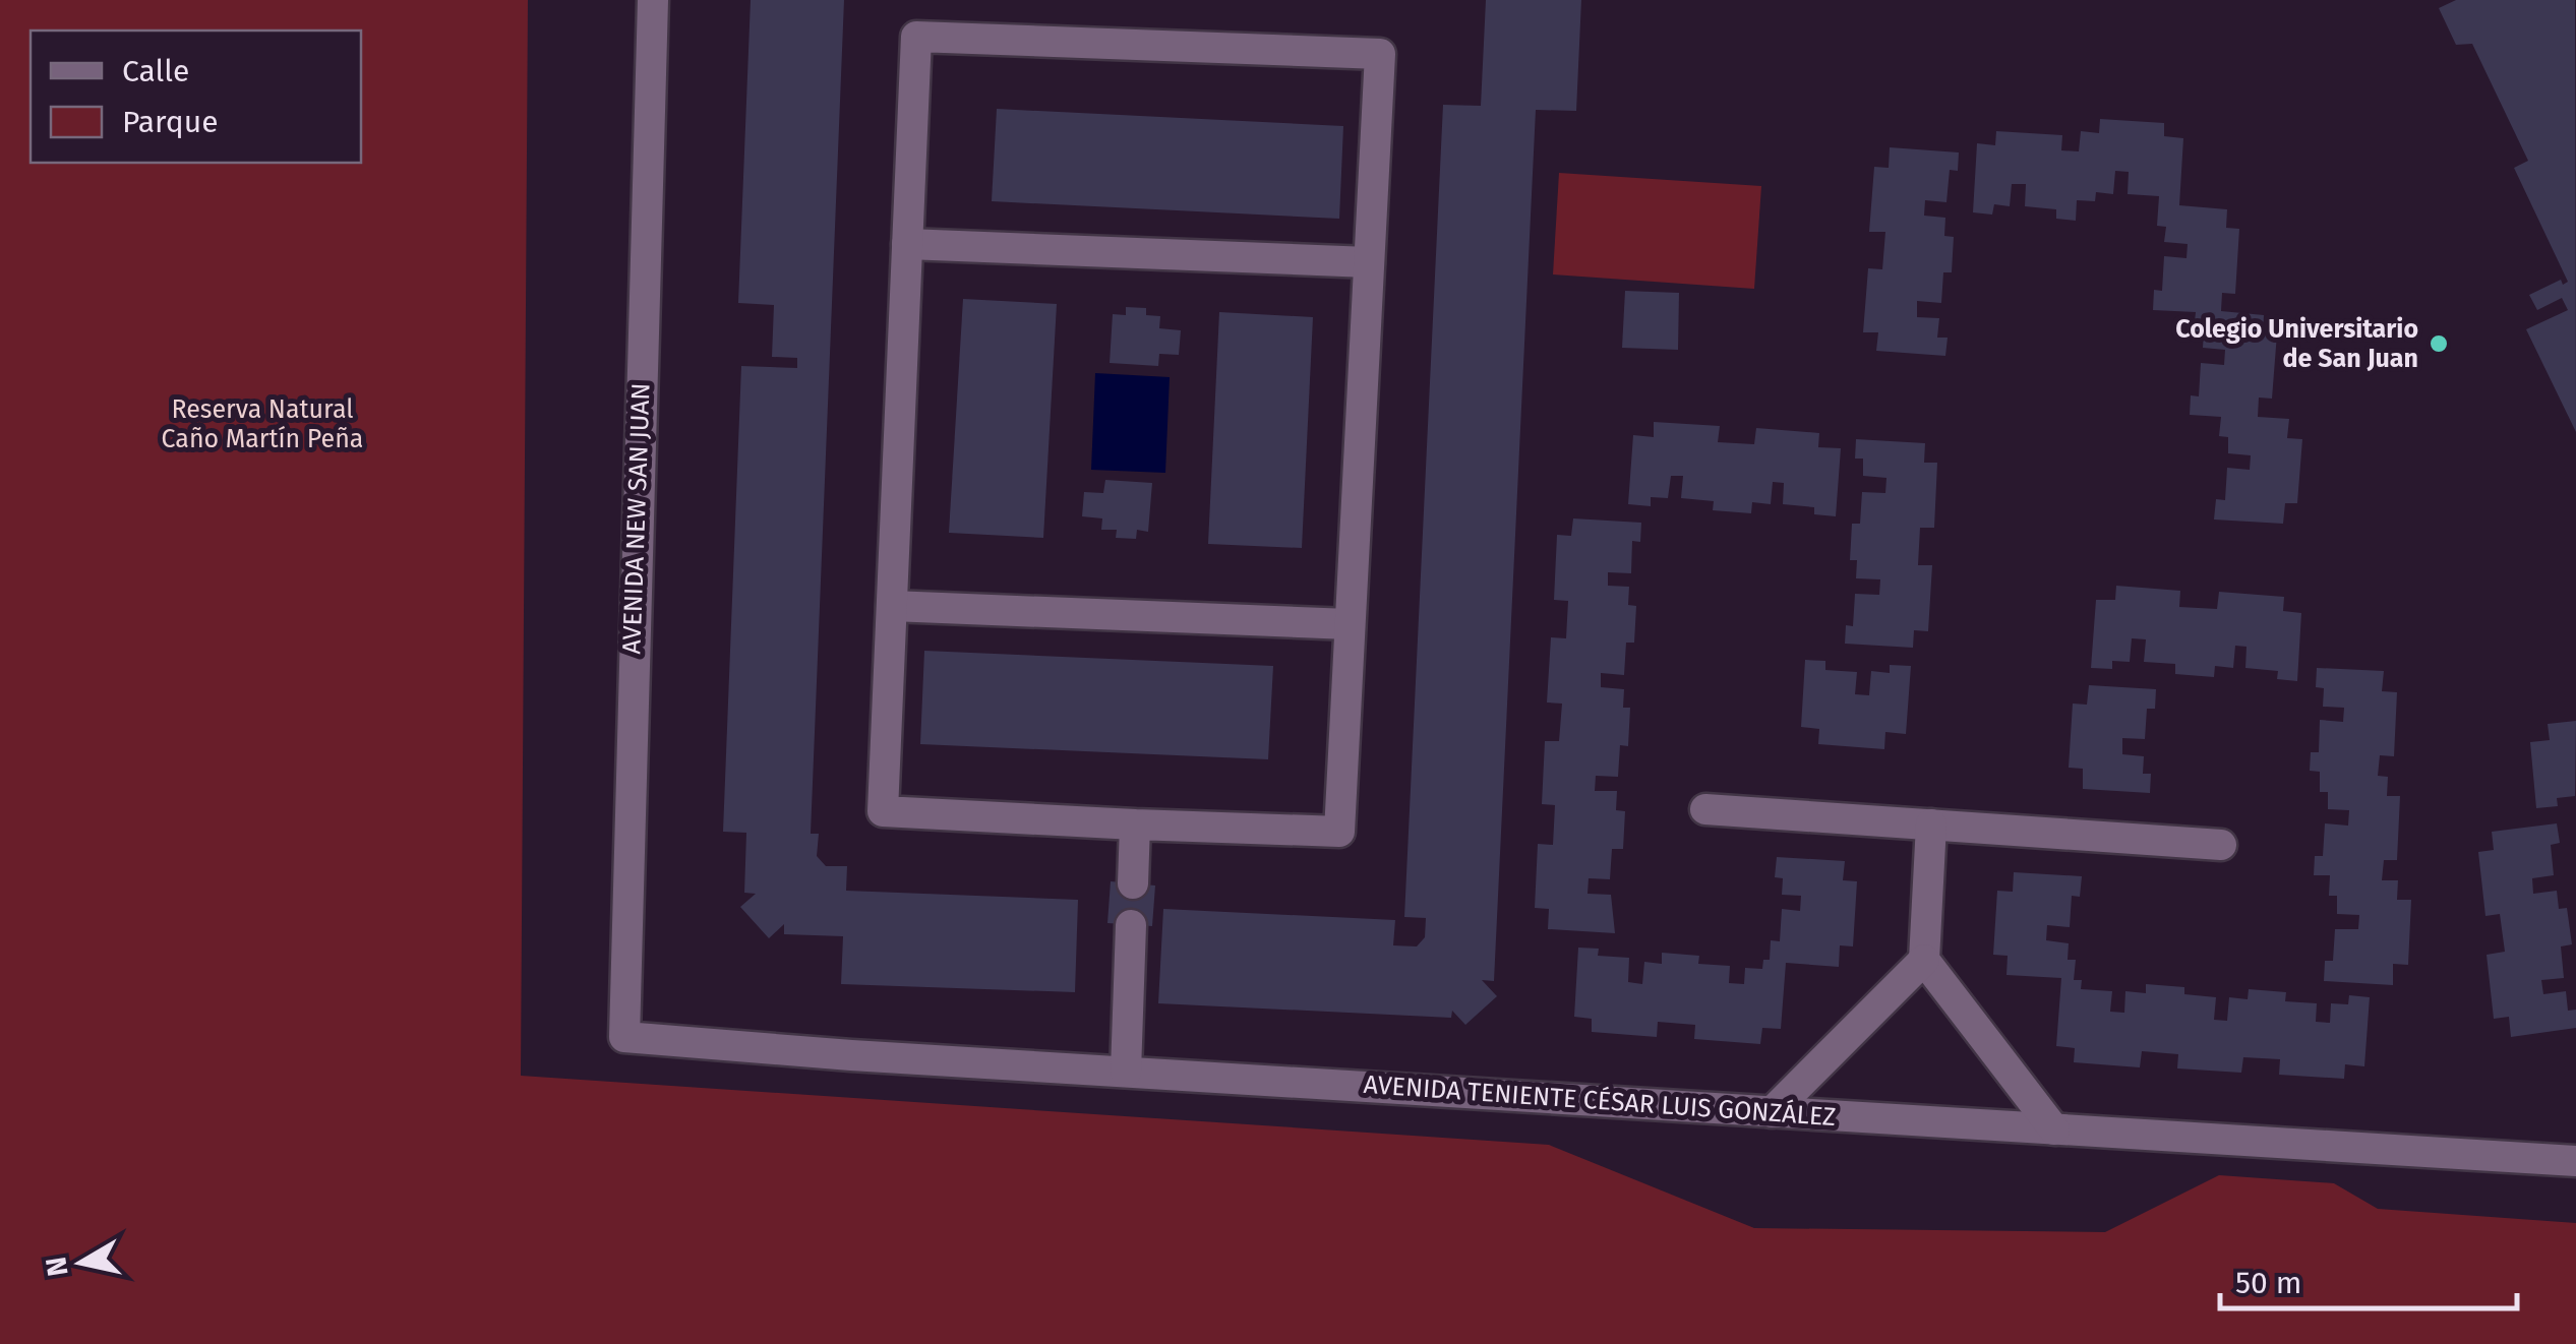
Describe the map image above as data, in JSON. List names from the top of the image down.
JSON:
{
  "streets": {
    "street": ["AVENIDA NEW SAN JUAN", "AVENIDA TENIENTE CÉSAR LUIS GONZÁLEZ"]
  },
  "crossings": [
    ["AVENIDA NEW SAN JUAN", "AVENIDA TENIENTE CÉSAR LUIS GONZÁLEZ"]
  ],
  "parks": ["Reserva Natural Caño Martín Peña"],
  "places": ["Colegio Universitario de San Juan"],
  "legend": ["Calle", "Parque"],
  "scale_bar": "50 m",
  "north": "left"
}
